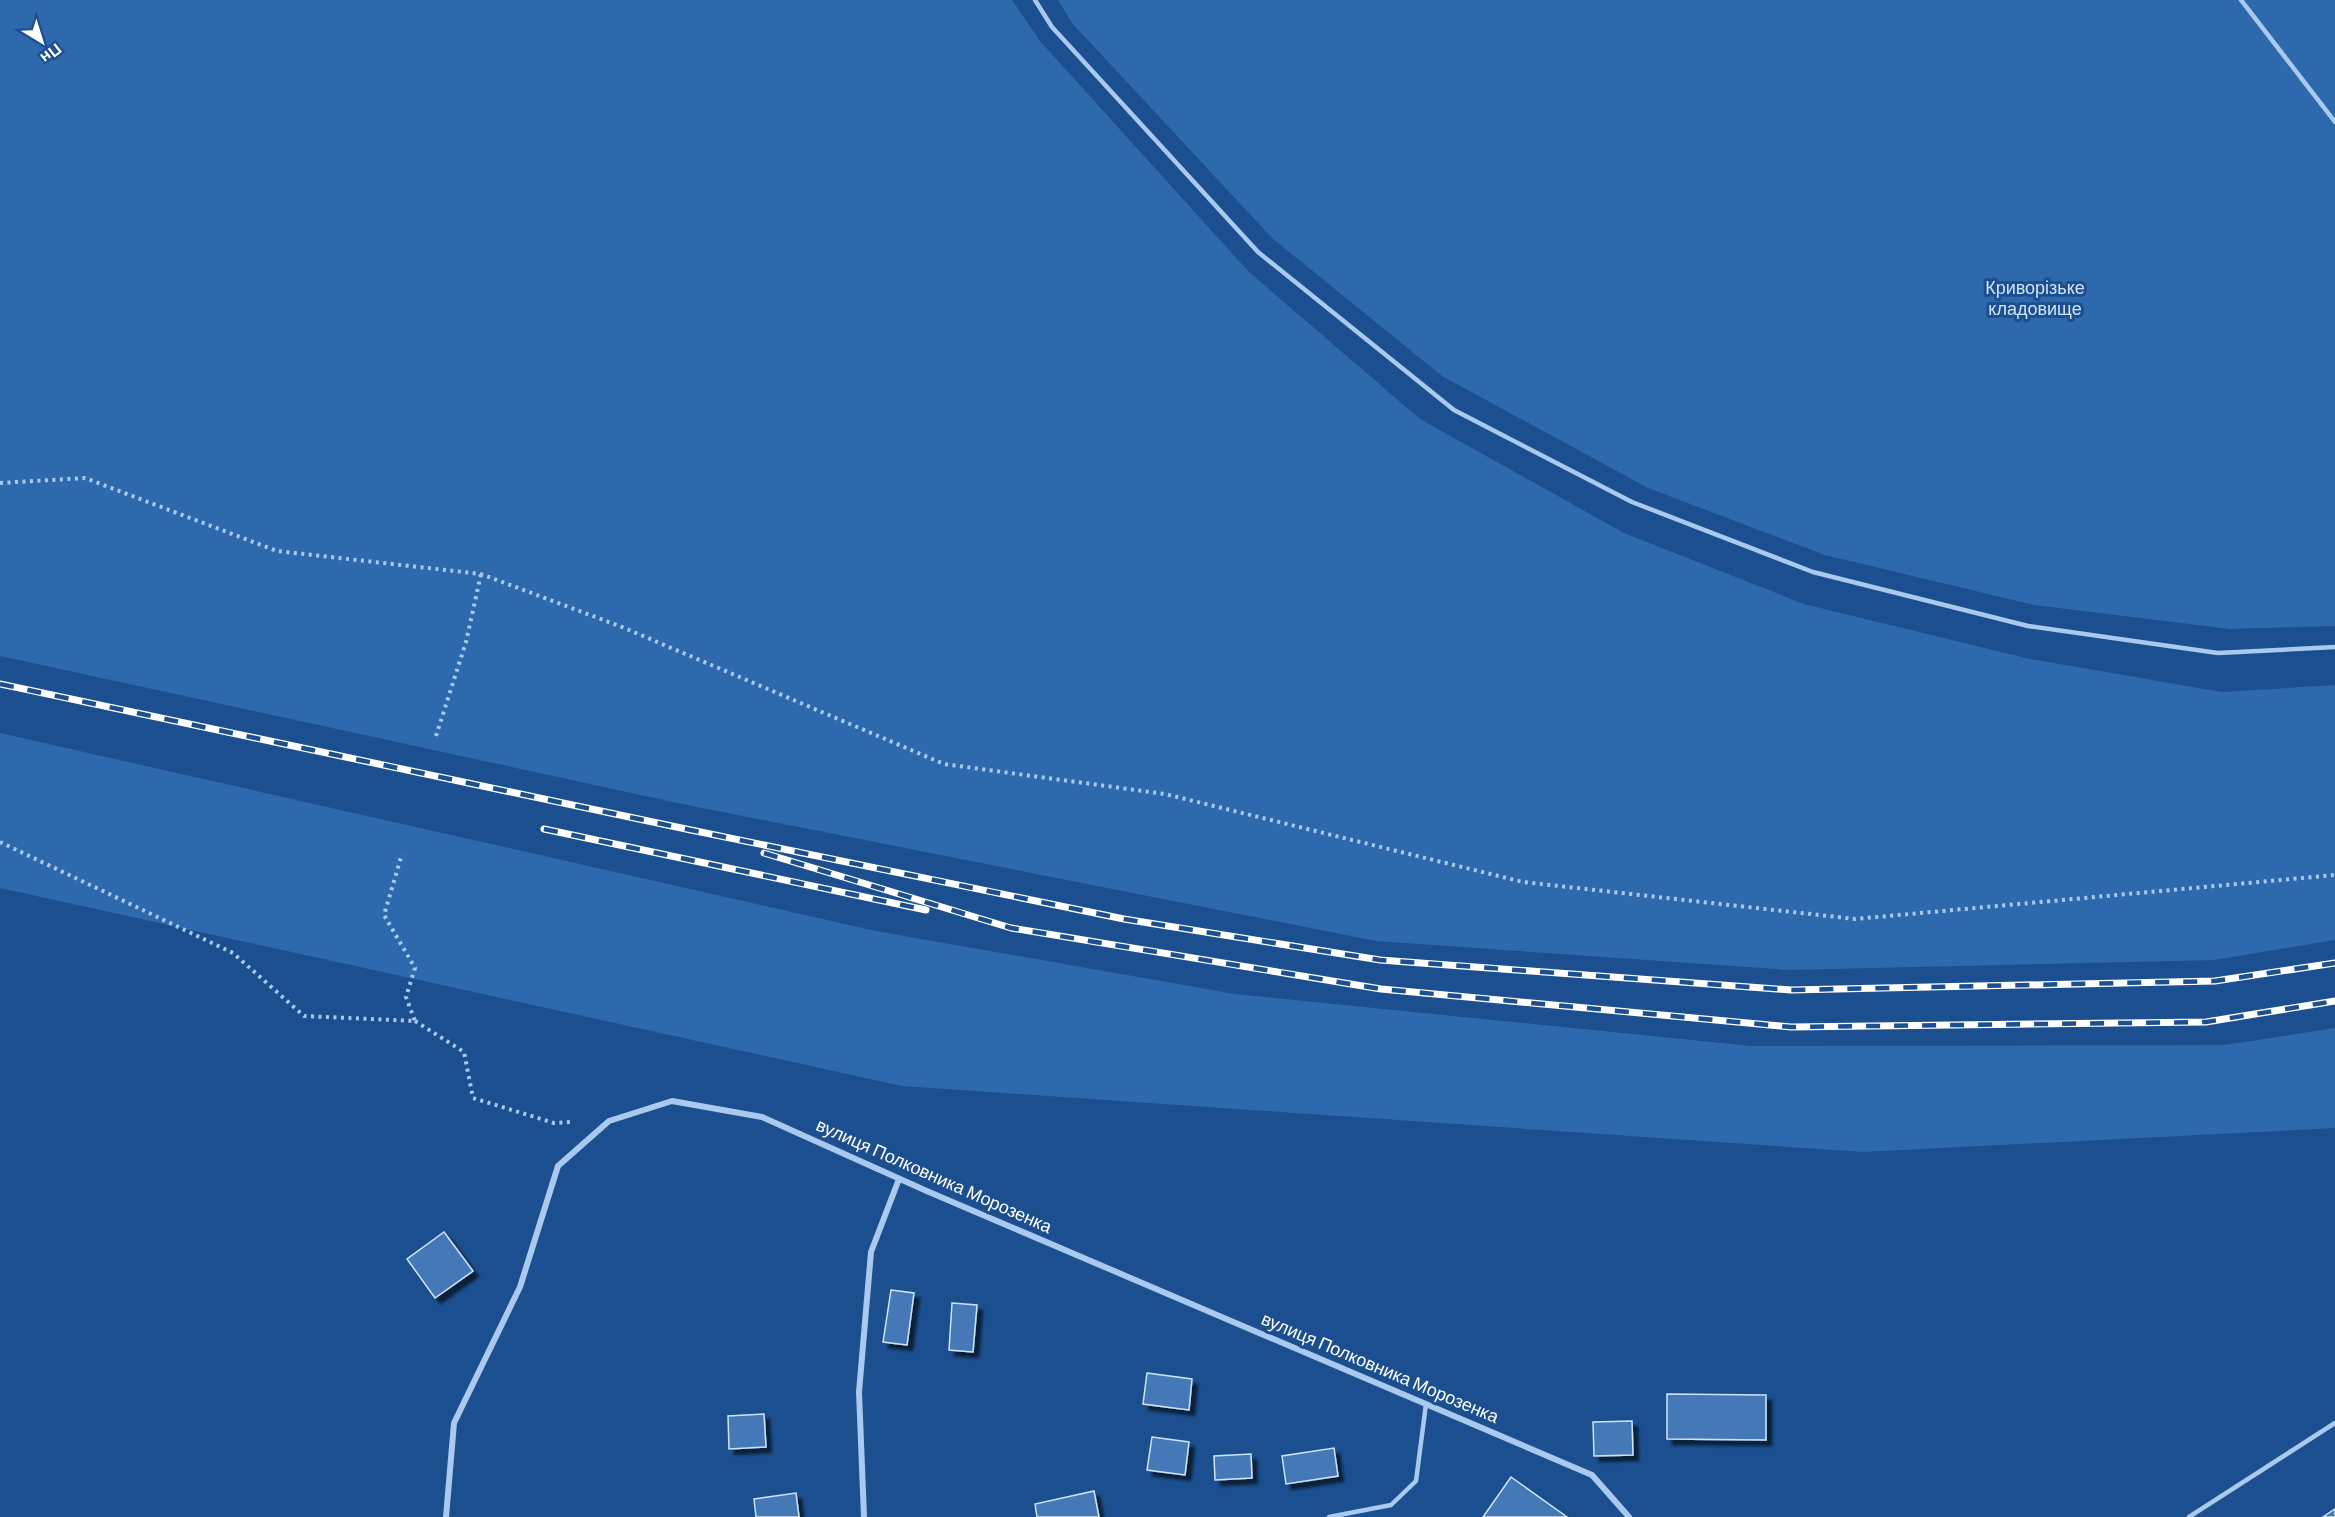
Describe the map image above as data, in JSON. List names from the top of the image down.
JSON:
{
  "streets": {
    "street": ["вулиця Полковника Морозенка"]
  },
  "parks": ["Криворізьке кладовище"],
  "north": "bottom right"
}
